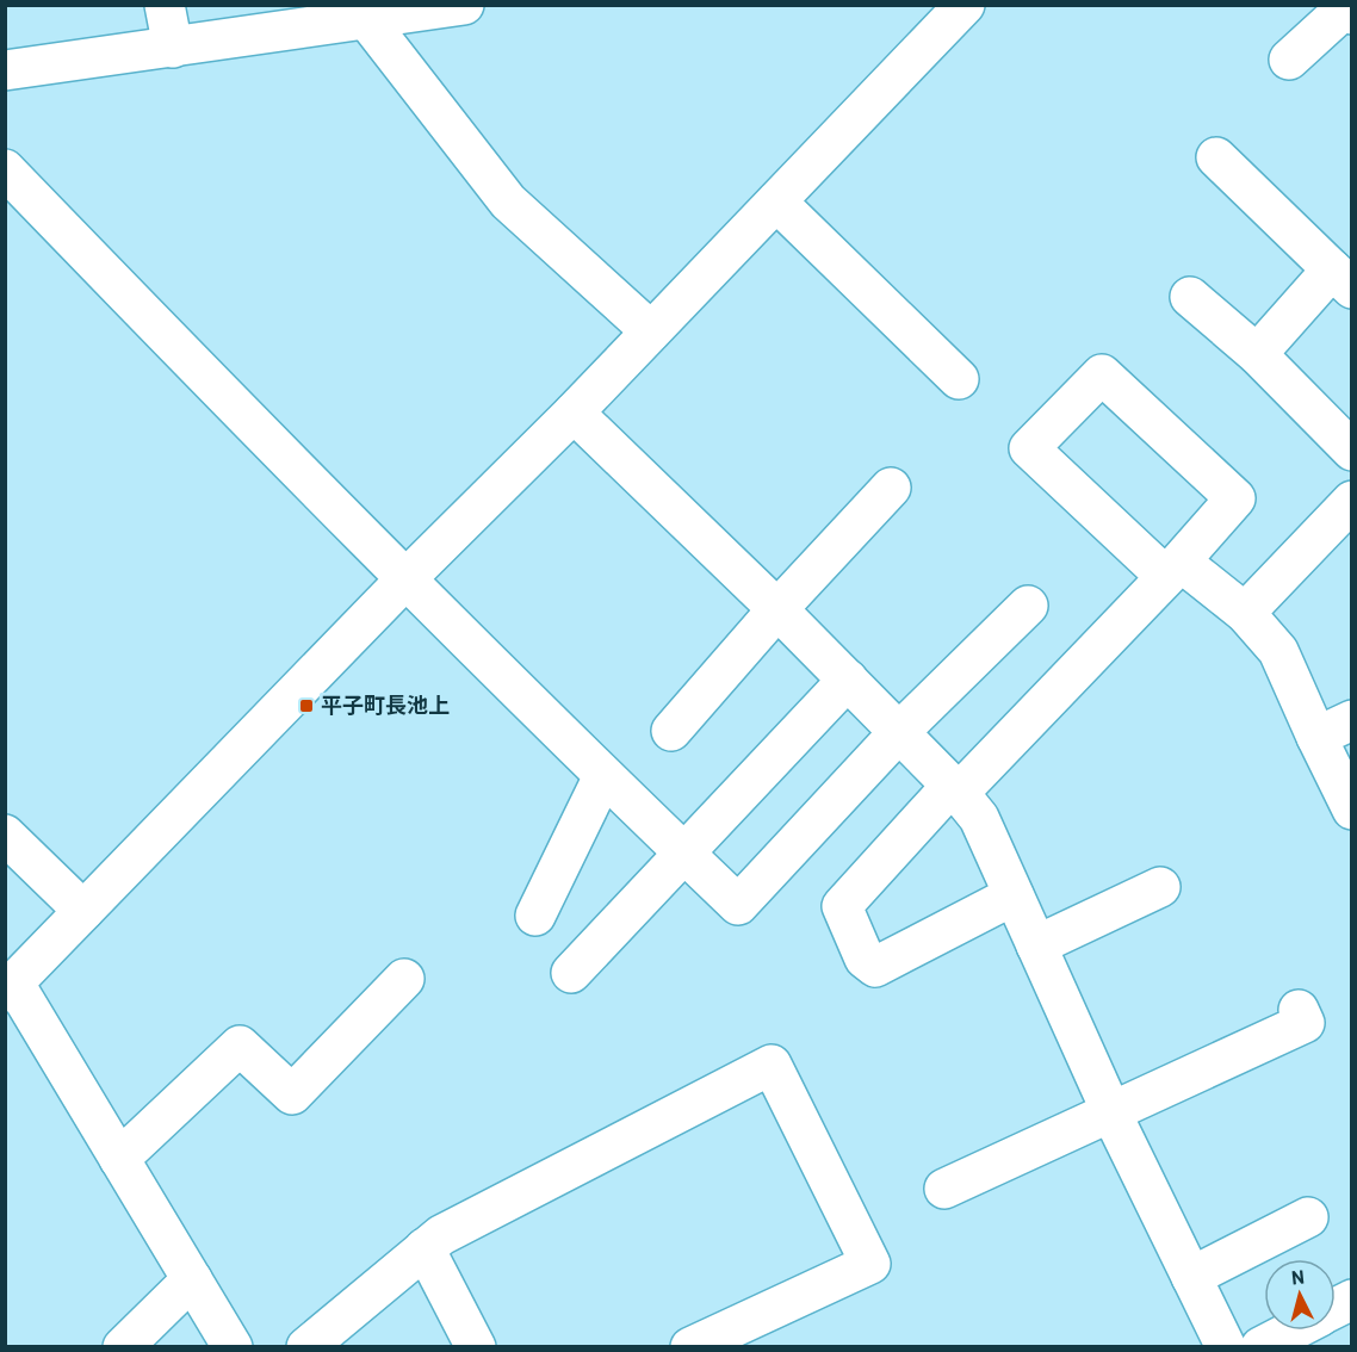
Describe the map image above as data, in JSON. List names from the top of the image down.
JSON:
{
  "places": {
    "transit": ["平子町長池上"]
  },
  "north": "top"
}
